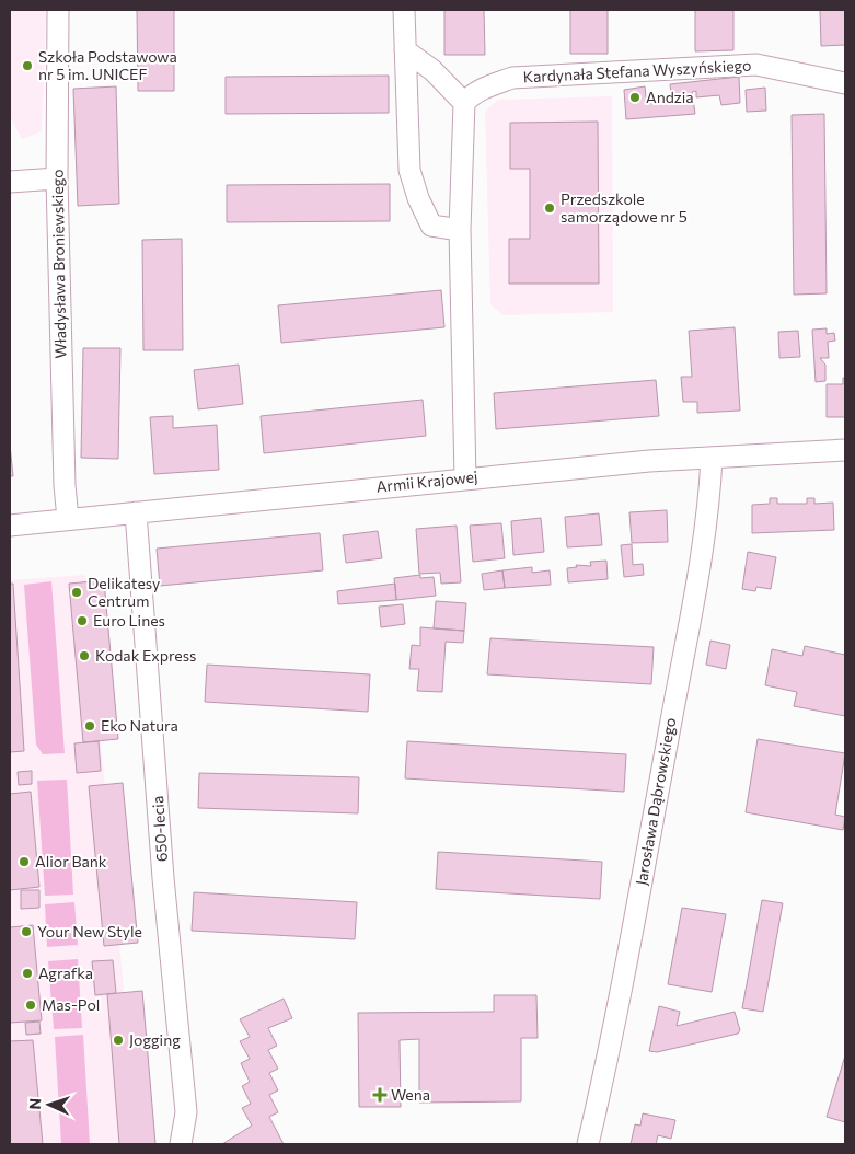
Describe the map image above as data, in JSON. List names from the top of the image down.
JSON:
{
  "streets": {
    "street": [
      "Kardynała Stefana Wyszyńskiego",
      "Władysława Broniewskiego",
      "Armii Krajowej",
      "Jarosława Dąbrowskiego",
      "650-lecia"
    ]
  },
  "crossings": [
    ["Władysława Broniewskiego", "Armii Krajowej"],
    ["Armii Krajowej", "Jarosława Dąbrowskiego"],
    ["Armii Krajowej", "650-lecia"]
  ],
  "places": {
    "other": [
      "Szkoła Podstawowa nr 5 im. UNICEF",
      "Andzia",
      "Przedszkole samorządowe nr 5",
      "Delikatesy Centrum",
      "Euro Lines",
      "Kodak Express",
      "Eko Natura",
      "Alior Bank",
      "Your New Style",
      "Agrafka",
      "Mas-Pol",
      "Jogging"
    ],
    "health": ["Wena"]
  },
  "north": "left"
}
